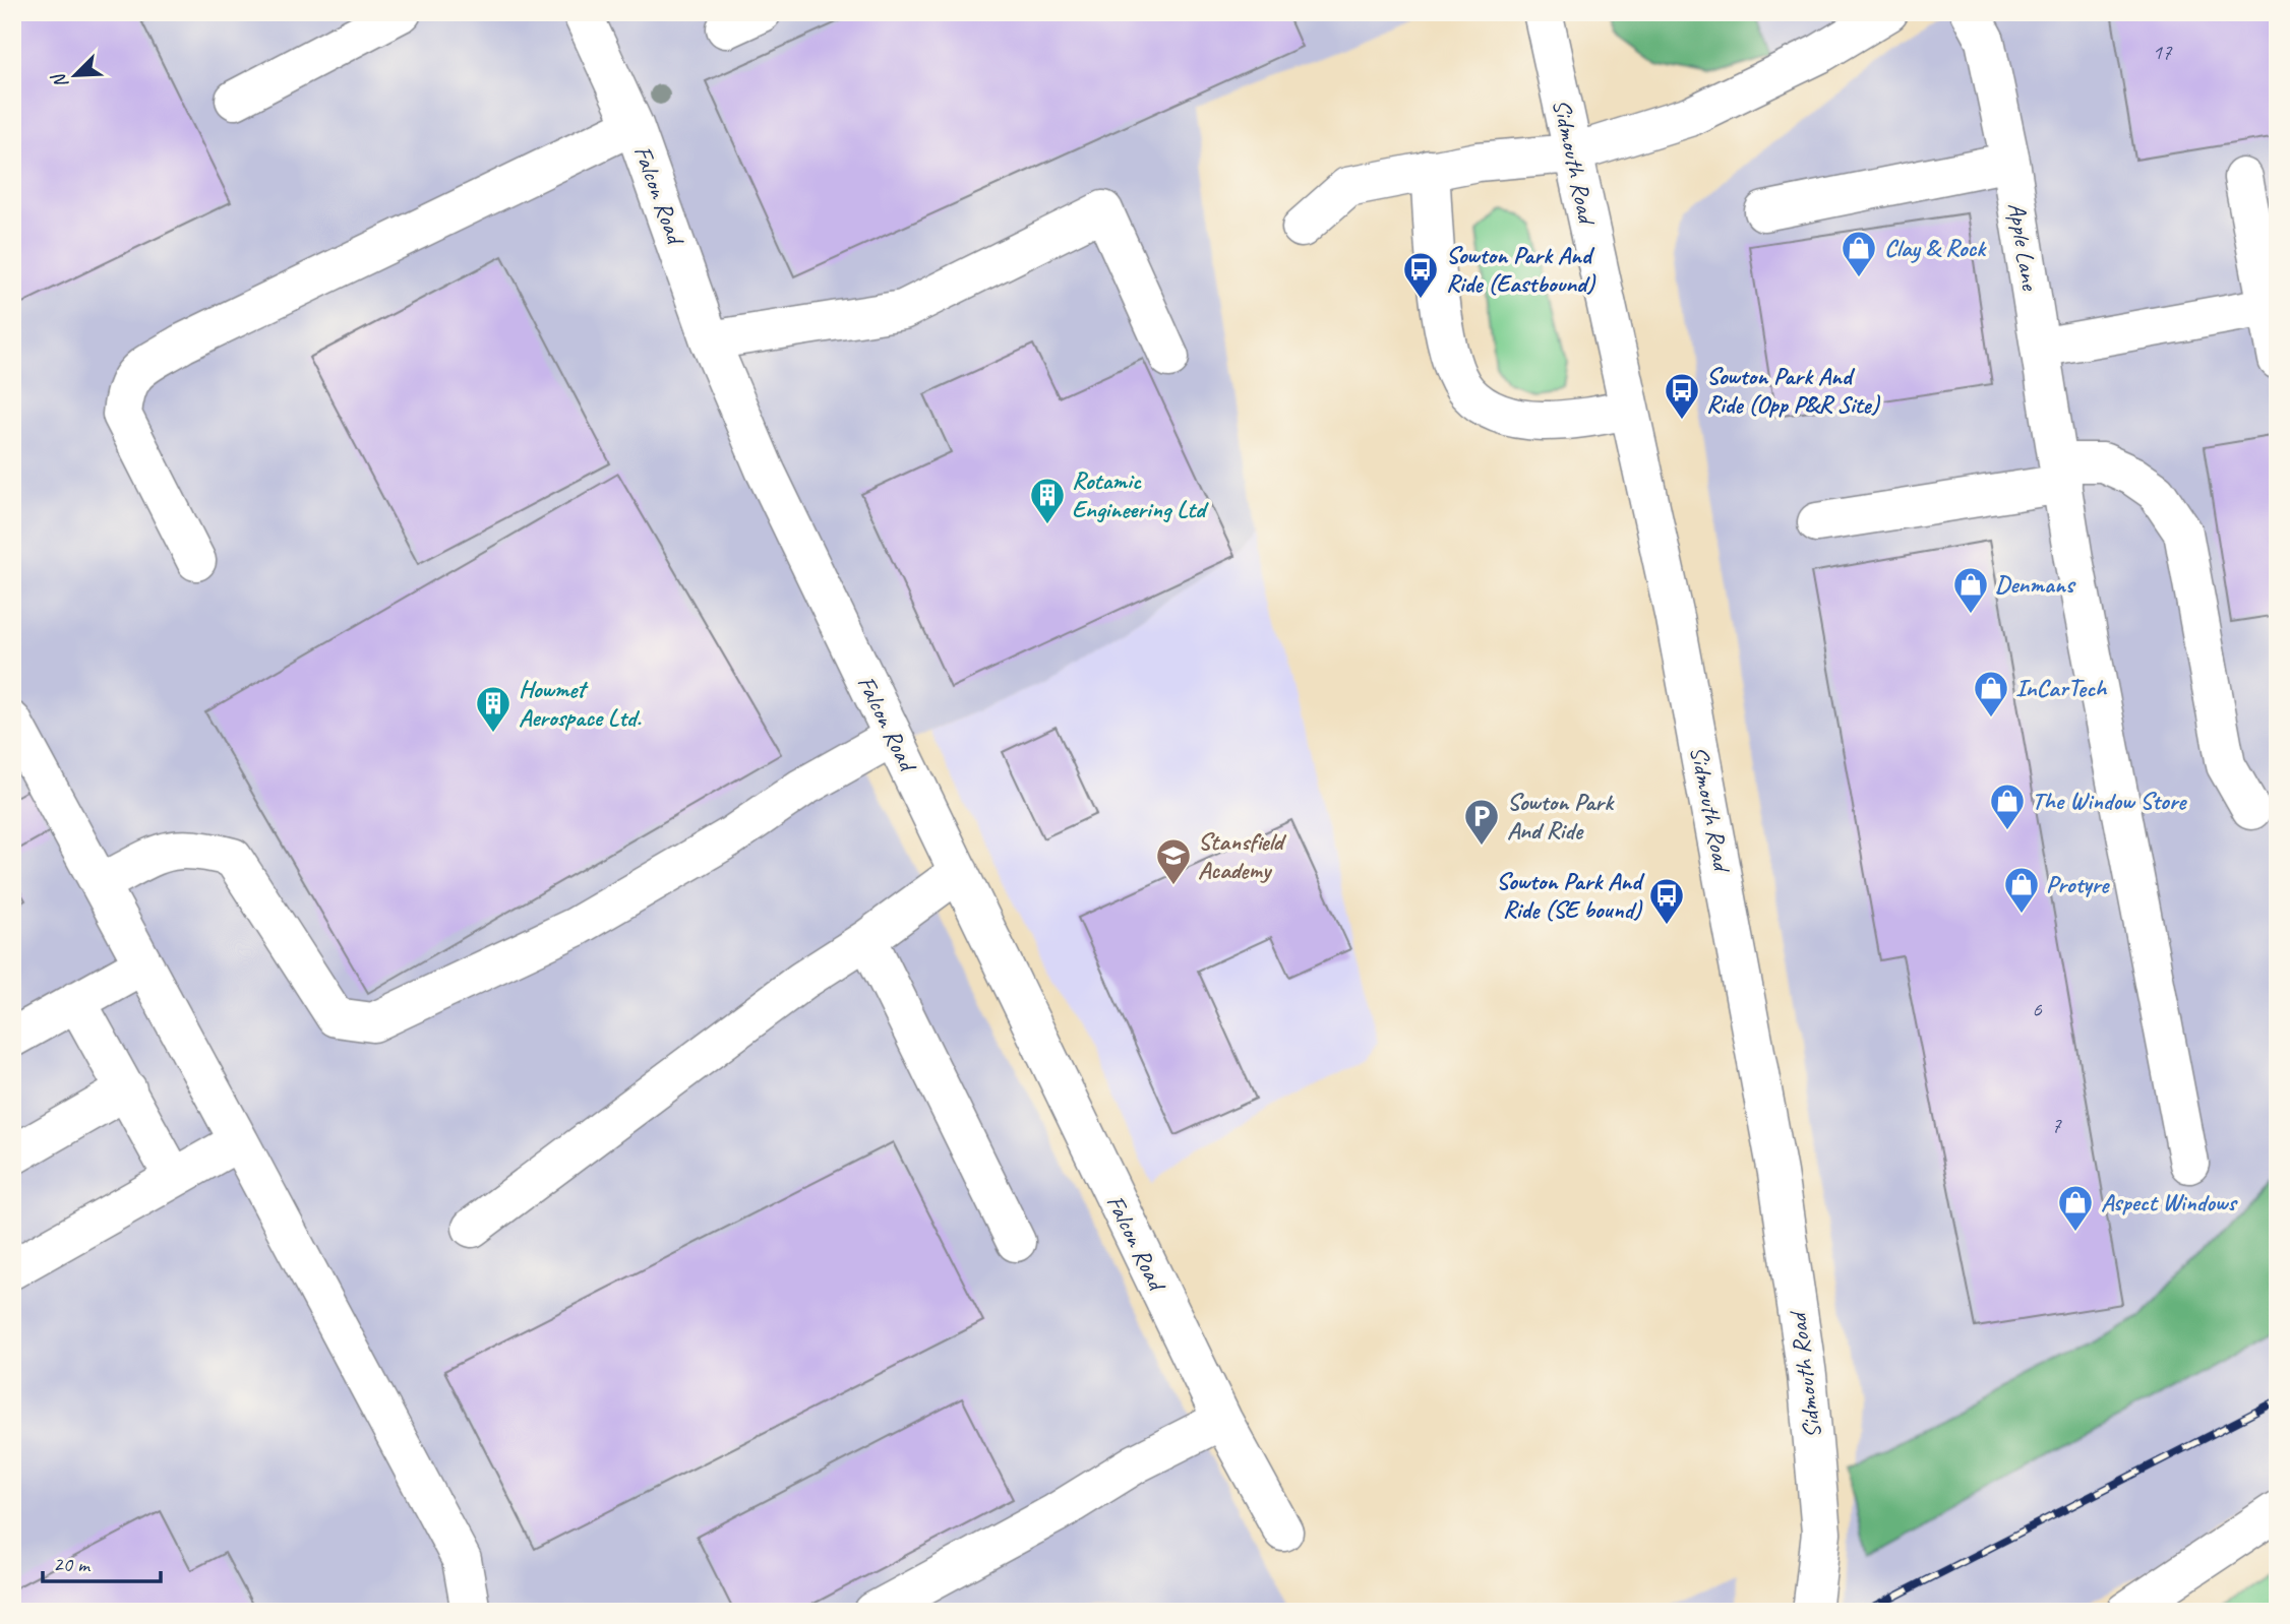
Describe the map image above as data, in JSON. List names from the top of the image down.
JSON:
{
  "streets": {
    "street": ["Sidmouth Road", "Falcon Road", "Apple Lane"]
  },
  "places": {
    "shop": [
      "Clay & Rock",
      "Denmans",
      "InCarTech",
      "The Window Store",
      "Protyre",
      "Aspect Windows"
    ],
    "bus stop": ["Sowton Park And Ride (Eastbound)", "Sowton Park And Ride (Opp P&R Site)", "Sowton Park And Ride (SE bound)"],
    "building": ["Rotamic Engineering Ltd", "Howmet Aerospace Ltd."],
    "parking": ["Sowton Park And Ride"],
    "school or university": ["Stansfield Academy"]
  },
  "house_numbers": ["17", "6", "7"],
  "scale_bar": "20 m",
  "north": "bottom left"
}
